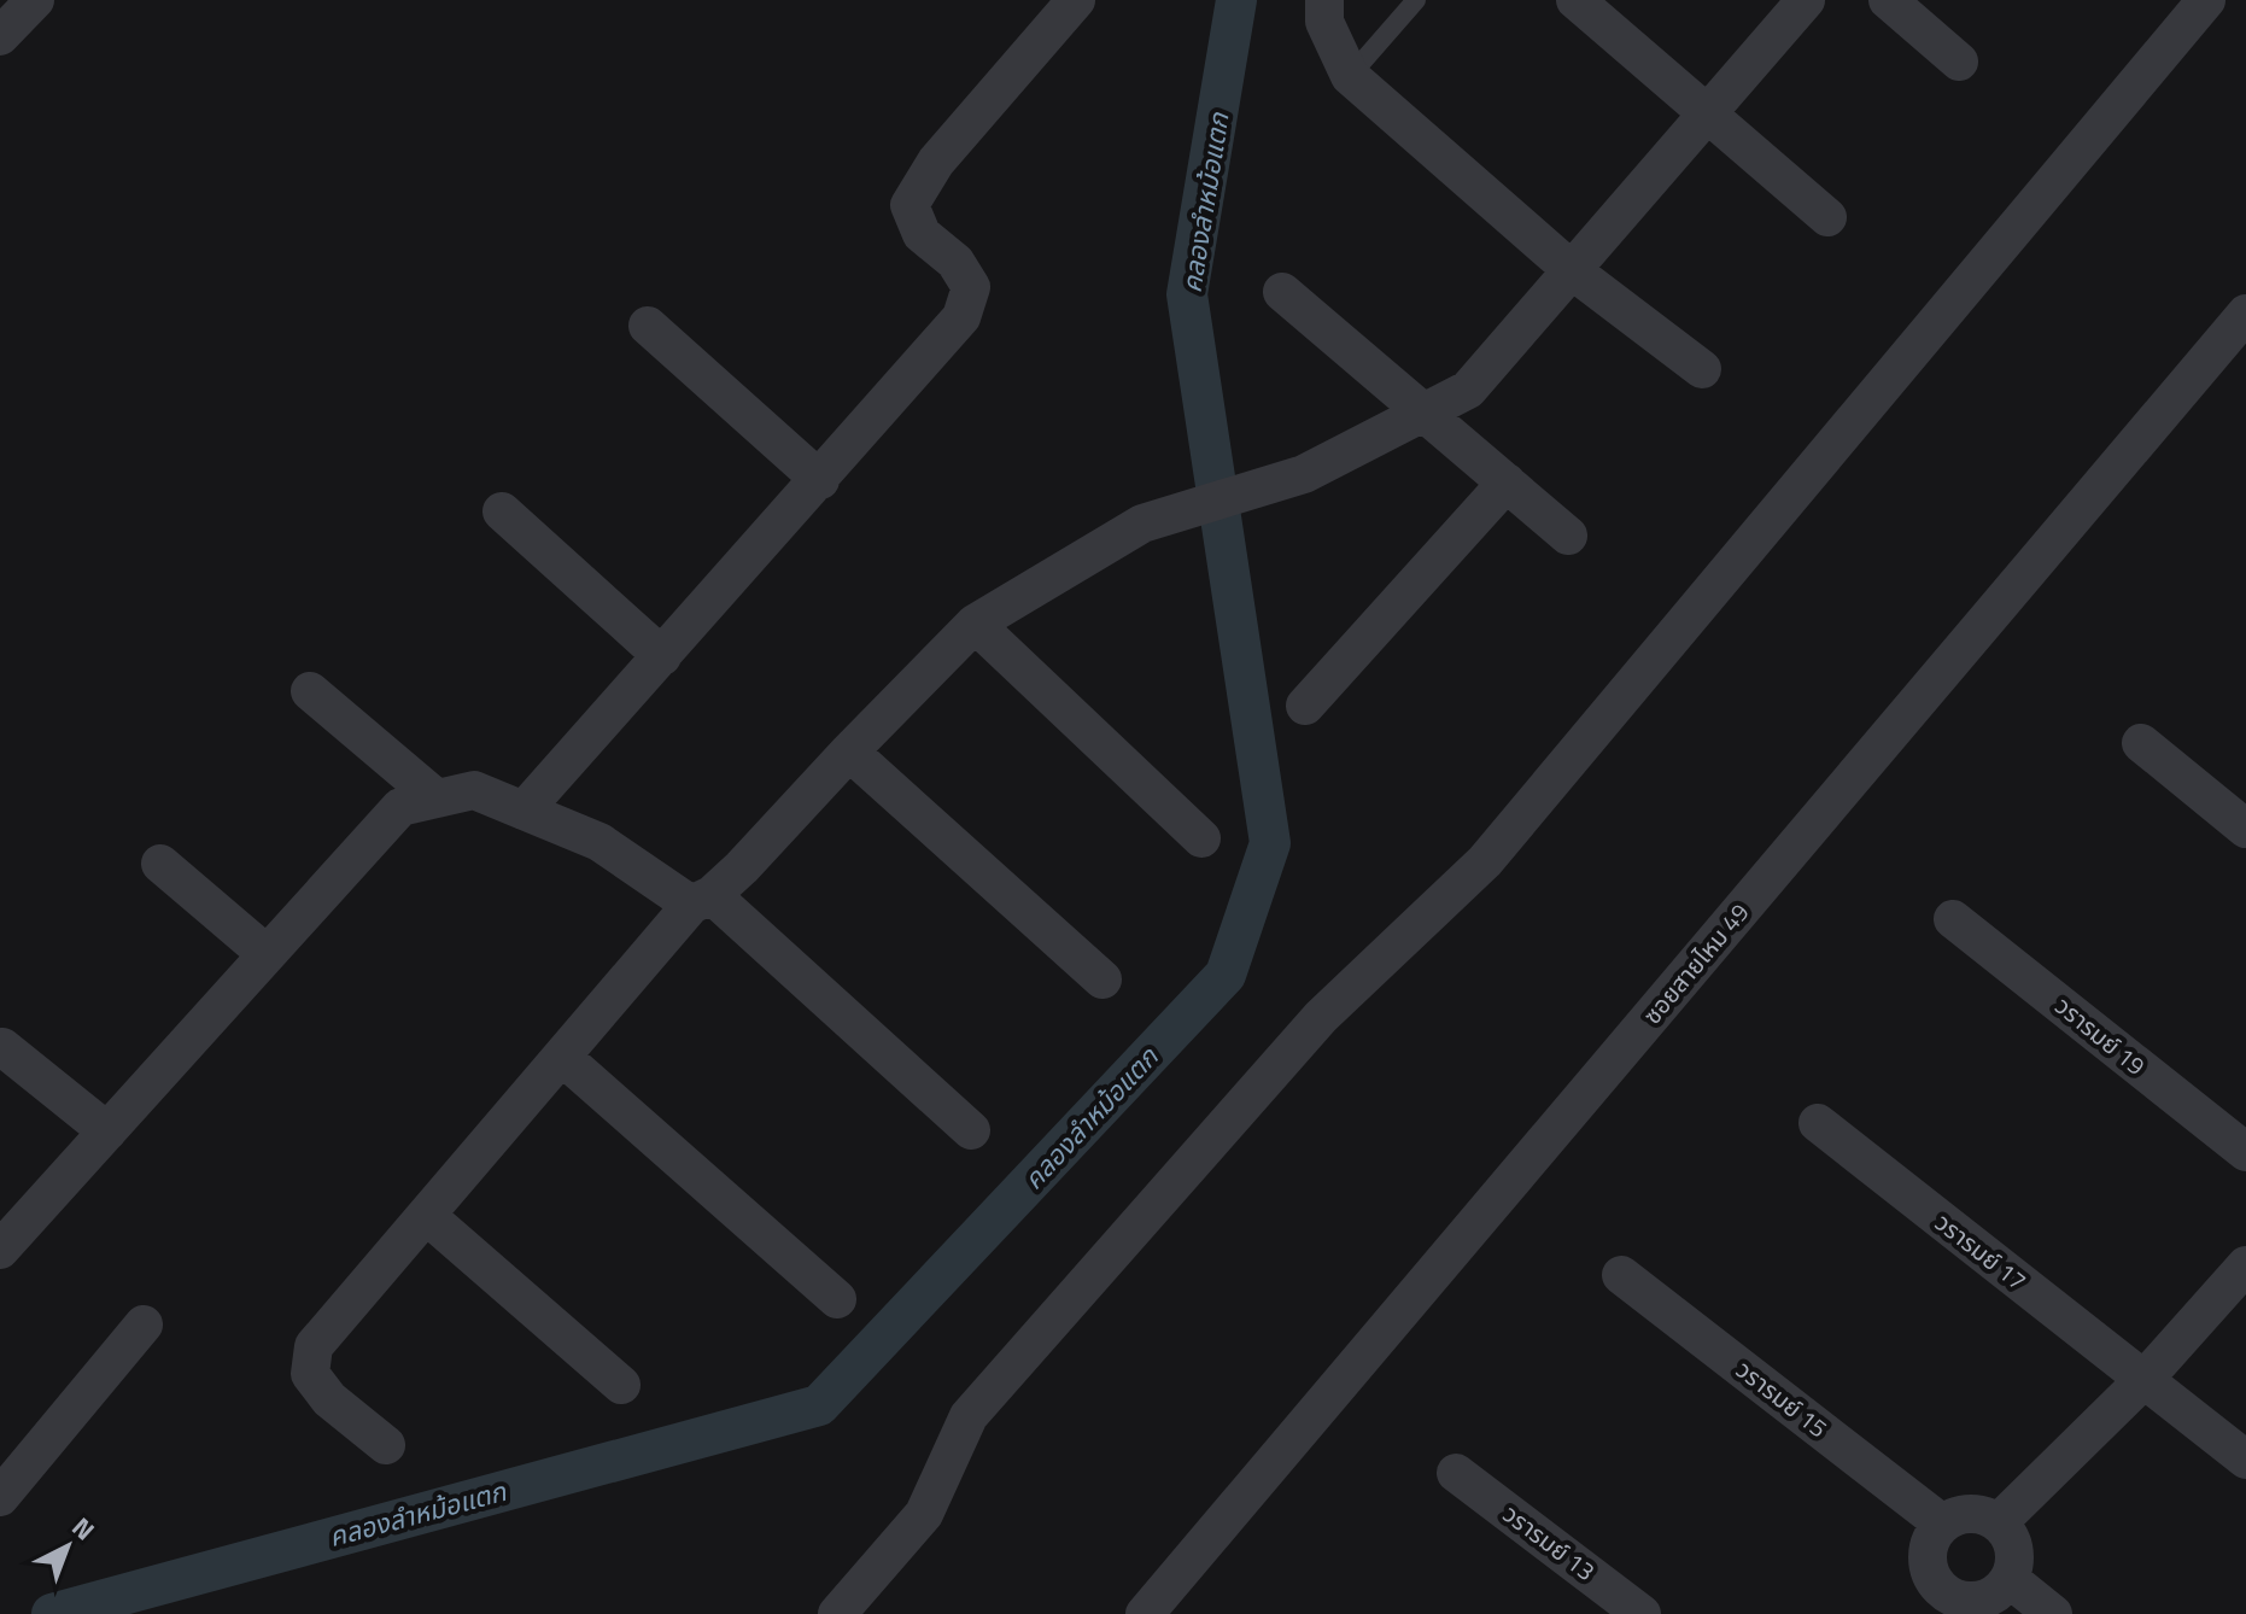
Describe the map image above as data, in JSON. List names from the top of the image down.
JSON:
{
  "streets": {
    "street": [
      "ซอยสายไหม 49",
      "วรารมย์ 19",
      "วรารมย์ 17",
      "วรารมย์ 15",
      "วรารมย์ 13"
    ]
  },
  "water": ["คลองลำหม้อแตก"],
  "north": "top right"
}
